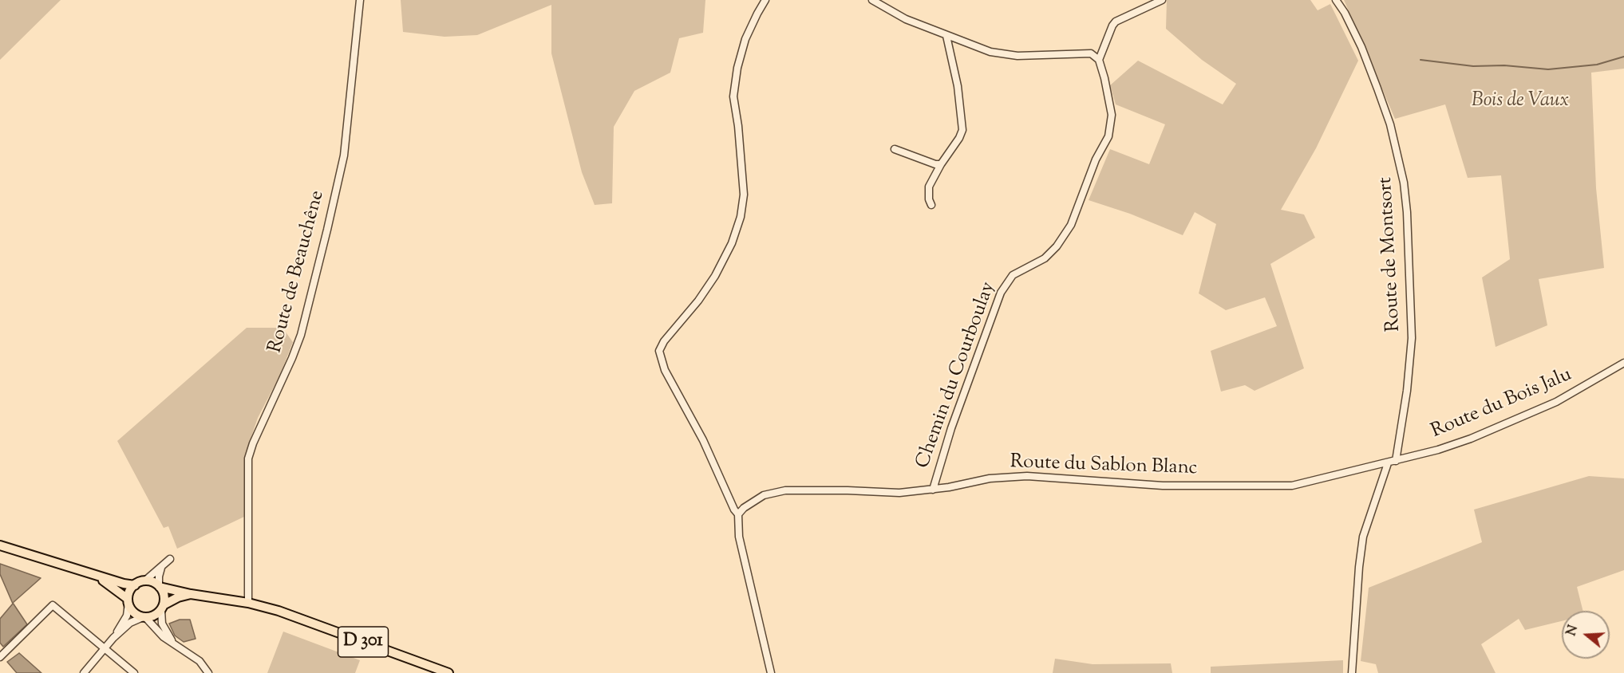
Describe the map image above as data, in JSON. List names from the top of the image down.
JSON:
{
  "streets": {
    "main road": ["D 301"],
    "street": [
      "Route de Montsort",
      "Route de Beauchêne",
      "Chemin du Courboulay",
      "Route du Bois Jalu",
      "Route du Sablon Blanc"
    ]
  },
  "crossings": [
    ["Route de Montsort", "Route du Bois Jalu"],
    ["Route de Beauchêne", "D 301"],
    ["Chemin du Courboulay", "Route du Sablon Blanc"],
    ["Route du Bois Jalu", "Route du Sablon Blanc"]
  ],
  "parks": ["Bois de Vaux"],
  "north": "left"
}
